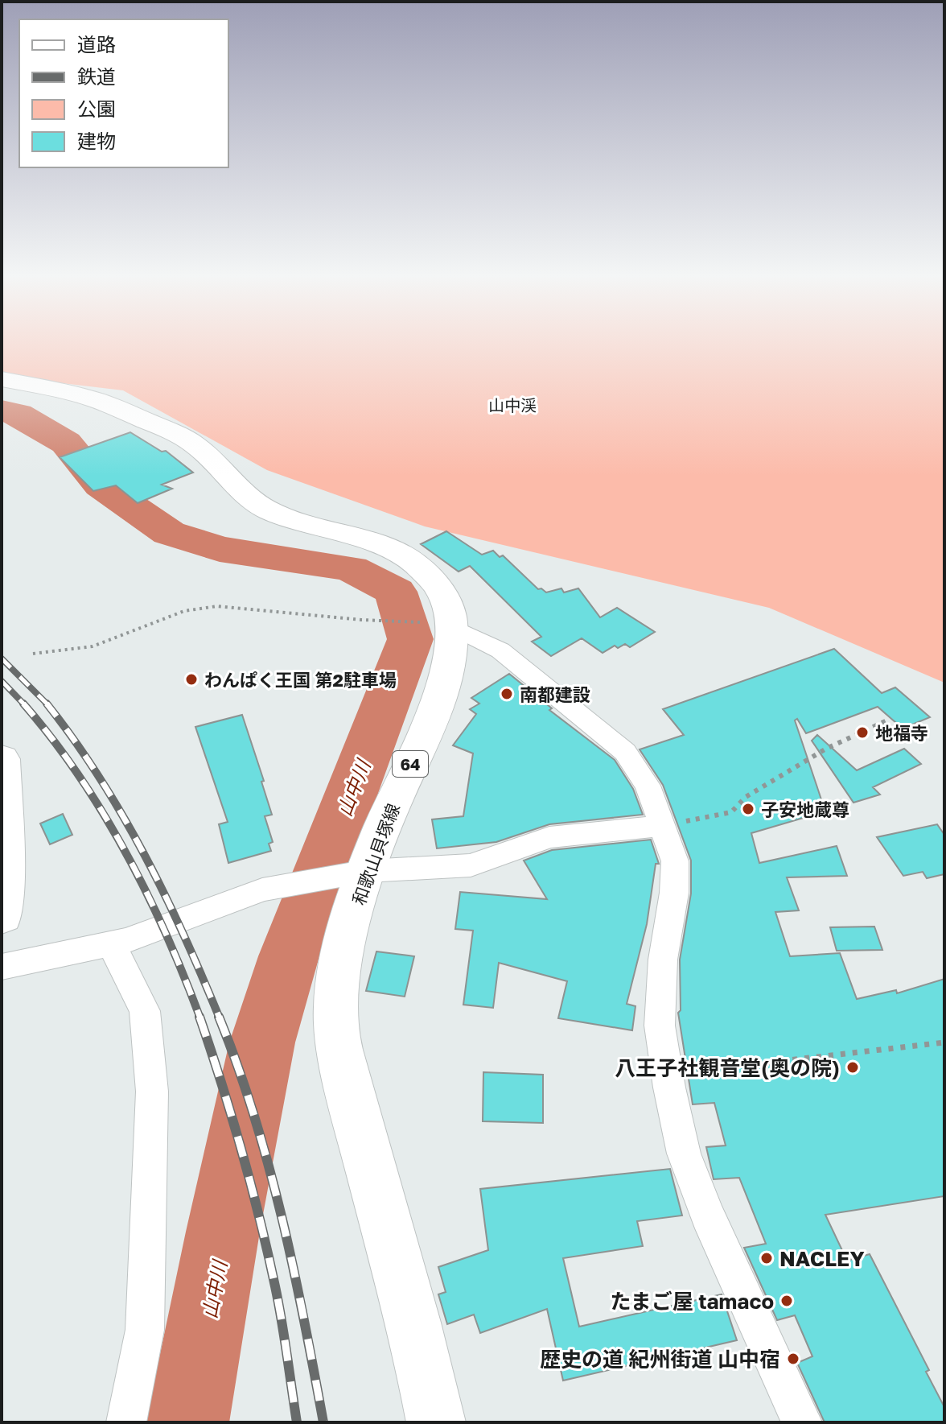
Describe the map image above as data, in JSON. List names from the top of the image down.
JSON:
{
  "streets": {
    "main road": ["64", "和歌山貝塚線"]
  },
  "districts": ["山中渓"],
  "water": ["山中川"],
  "places": [
    "わんぱく王国 第2駐車場",
    "南都建設",
    "地福寺",
    "子安地蔵尊",
    "八王子社観音堂(奥の院)",
    "NACLEY",
    "たまご屋 tamaco",
    "歴史の道 紀州街道 山中宿"
  ],
  "legend": [
    "道路",
    "鉄道",
    "公園",
    "建物"
  ]
}
